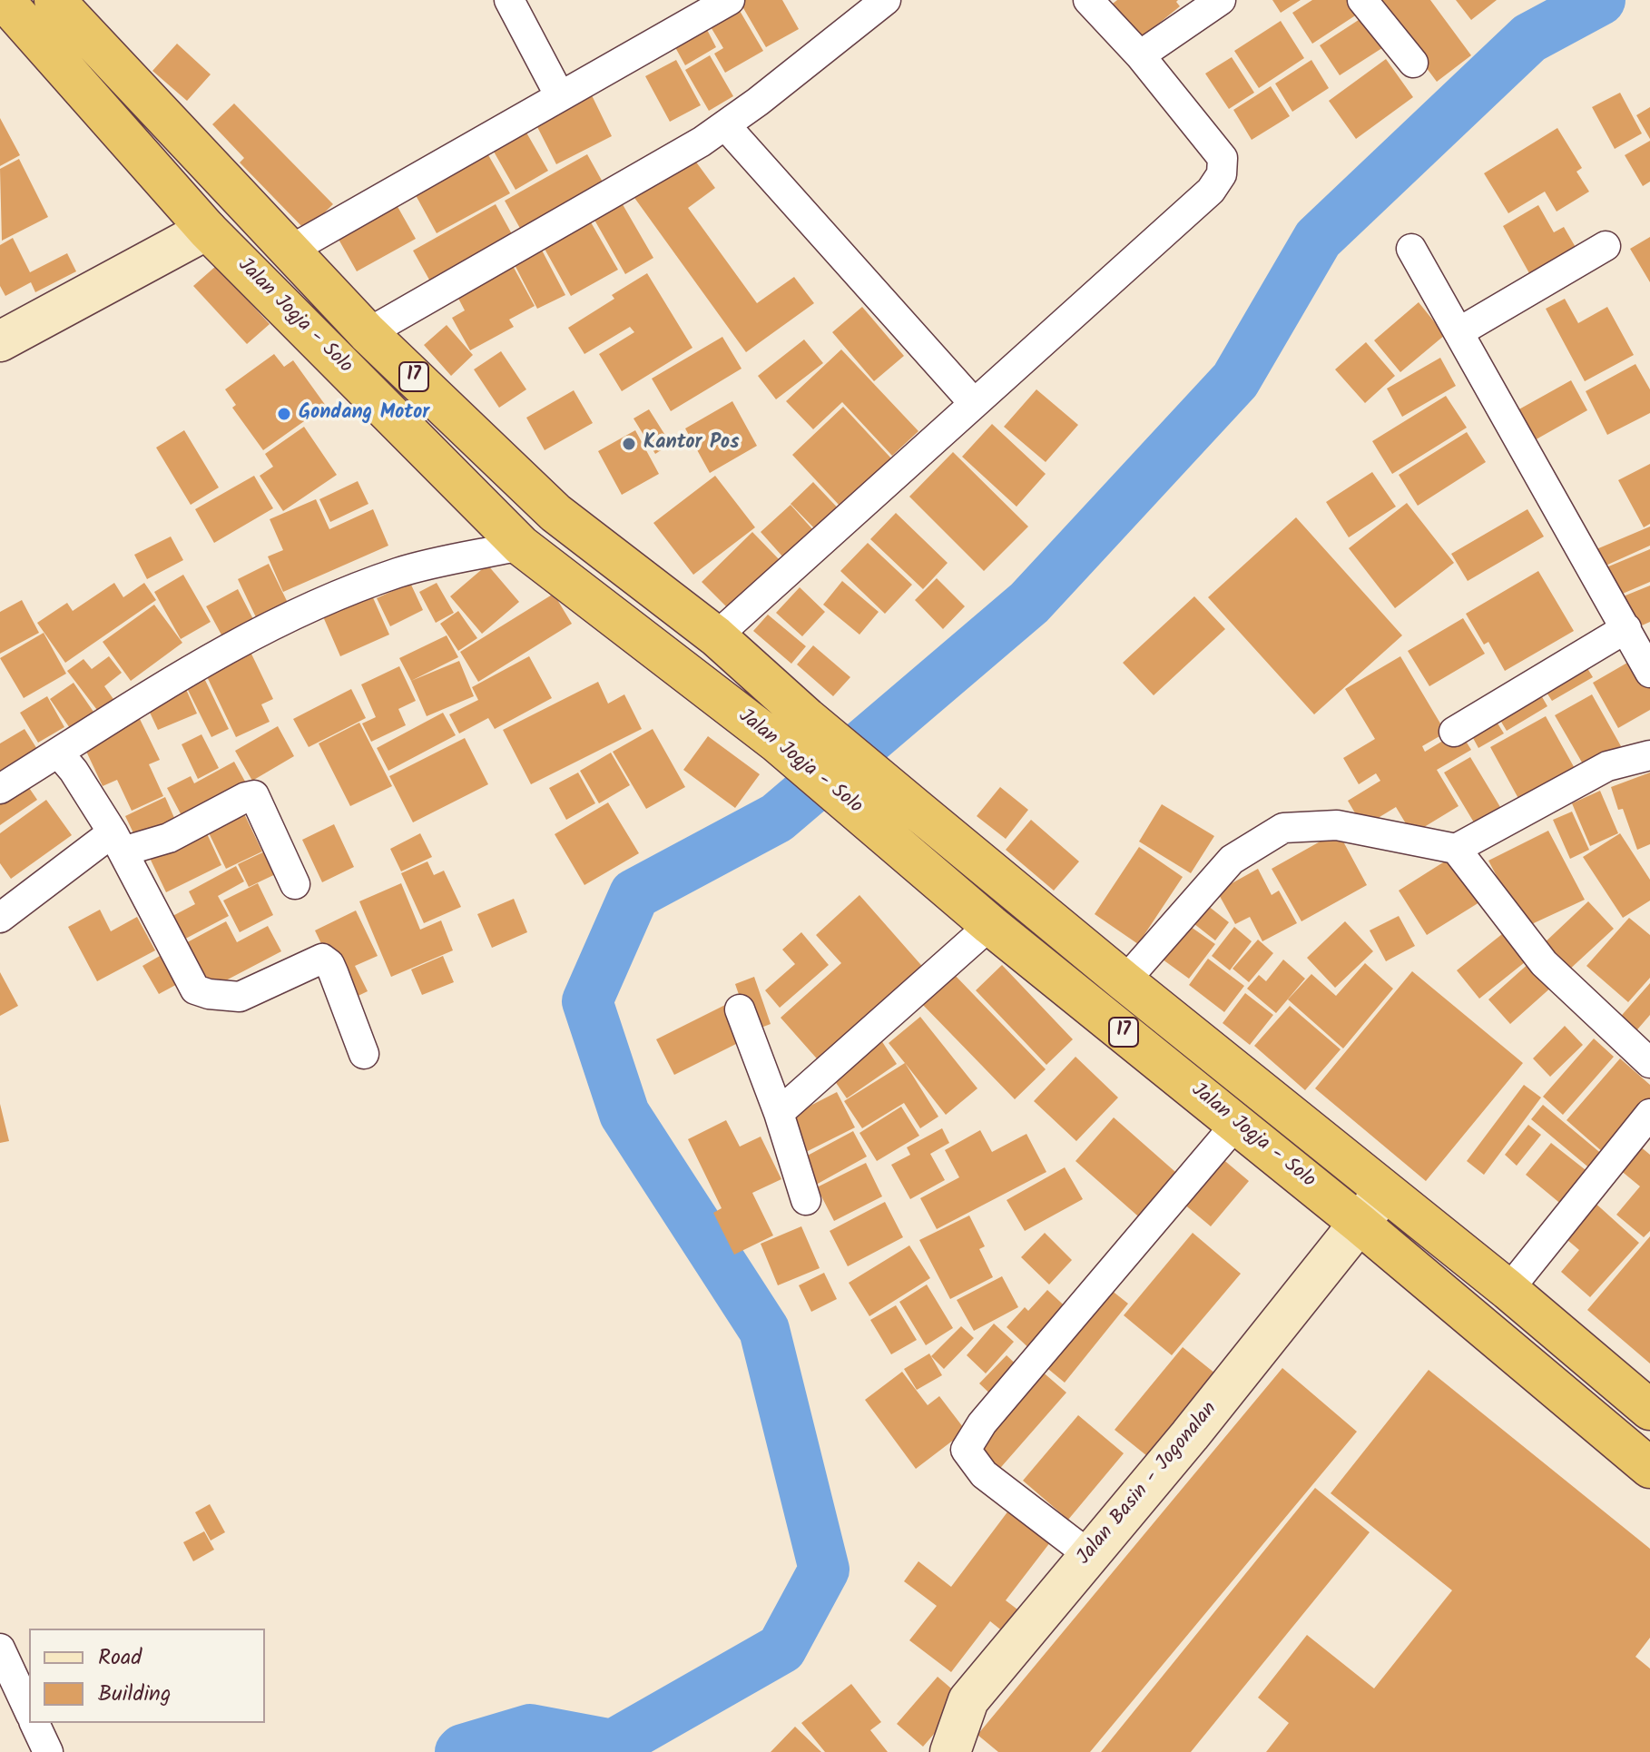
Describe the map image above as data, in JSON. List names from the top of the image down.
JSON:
{
  "streets": {
    "highway": ["Jalan Jogja - Solo", "17"],
    "main road": ["Jalan Basin - Jogonalan"]
  },
  "crossings": [
    ["Jalan Jogja - Solo", "Jalan Basin - Jogonalan"]
  ],
  "places": ["Gondang Motor", "Kantor Pos"],
  "legend": ["Road", "Building"]
}
